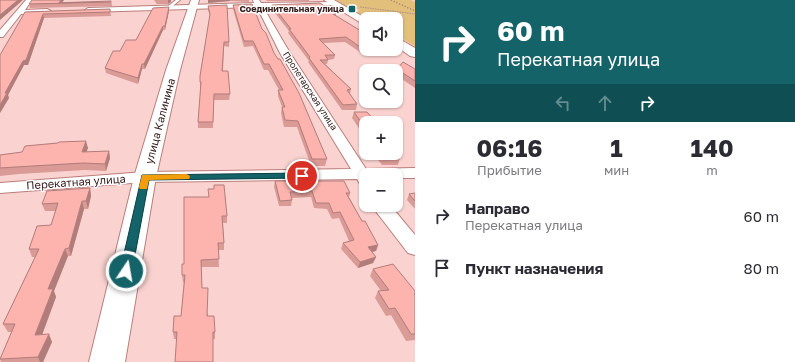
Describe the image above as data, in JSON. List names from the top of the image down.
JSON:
{
  "streets": {
    "street": ["Пролетарская улица", "улица Калинина", "Перекатная улица"]
  },
  "crossings": [
    ["улица Калинина", "Перекатная улица"]
  ],
  "places": {
    "transit": ["Соединительная улица"]
  },
  "page": {
    "turn": ["60 m", "Перекатная улица"],
    "map_buttons": ["+", "−"],
    "eta": [
      "06:16",
      "Прибытие",
      "1",
      "мин",
      "140",
      "m"
    ],
    "list": [
      {
        "name": "Направо",
        "note": "Перекатная улица",
        "value": "60 m"
      },
      {
        "name": "Пункт назначения",
        "value": "80 m"
      }
    ]
  }
}
